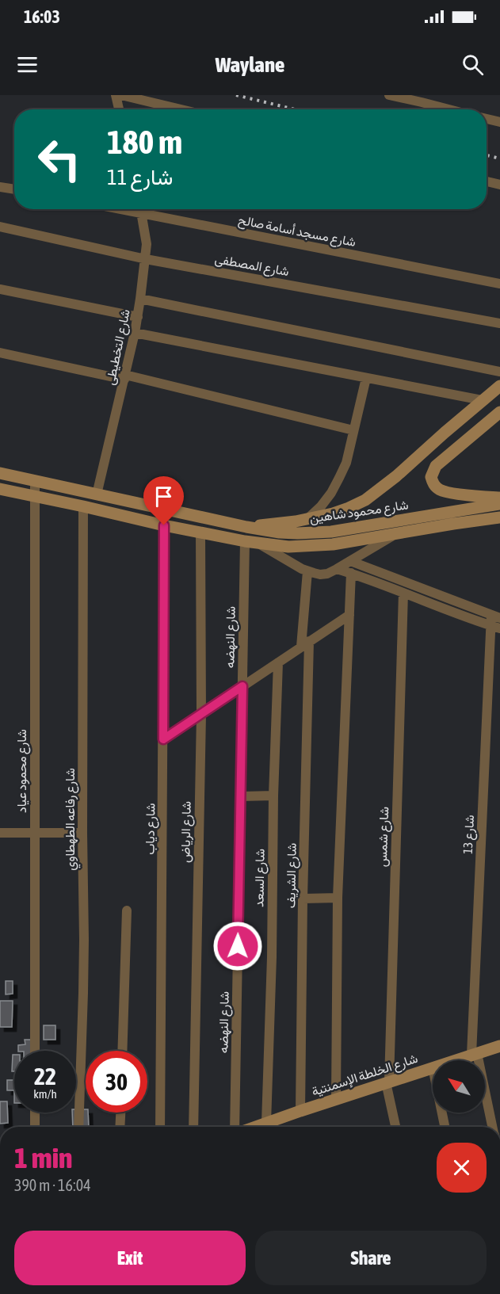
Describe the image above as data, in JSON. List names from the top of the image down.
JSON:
{
  "streets": {
    "main road": ["شارع محمود شاهين", "شارع الخلطة الإسمنتية"],
    "street": [
      "شارع مسجد أسامة صالح",
      "شارع المصطفى",
      "شارع التخطيطى",
      "شارع النهضه",
      "شارع محمود عياد",
      "شارع رفاعه الطهطاوي",
      "شارع دياب",
      "شارع الرياض",
      "شارع 13",
      "شارع شمس",
      "شارع الشريف",
      "شارع السعد"
    ]
  },
  "crossings": [
    ["شارع المصطفى", "شارع التخطيطى"],
    ["شارع التخطيطى", "شارع محمود شاهين"],
    ["شارع محمود شاهين", "شارع النهضه"],
    ["شارع محمود شاهين", "شارع محمود عياد"],
    ["شارع محمود شاهين", "شارع رفاعه الطهطاوي"],
    ["شارع محمود شاهين", "شارع دياب"],
    ["شارع محمود شاهين", "شارع الرياض"],
    ["شارع 13", "شارع الخلطة الإسمنتية"],
    ["شارع شمس", "شارع الخلطة الإسمنتية"],
    ["شارع الشريف", "شارع الخلطة الإسمنتية"],
    ["شارع السعد", "شارع الخلطة الإسمنتية"]
  ],
  "north": "top left",
  "page": {
    "status": "16:03",
    "header": "Waylane",
    "turn": ["180 m", "شارع 11"],
    "speed": "22 km/h",
    "limit": "30",
    "heading": ["1 min", "390 m · 16:04"],
    "buttons": ["Exit", "Share"]
  }
}
